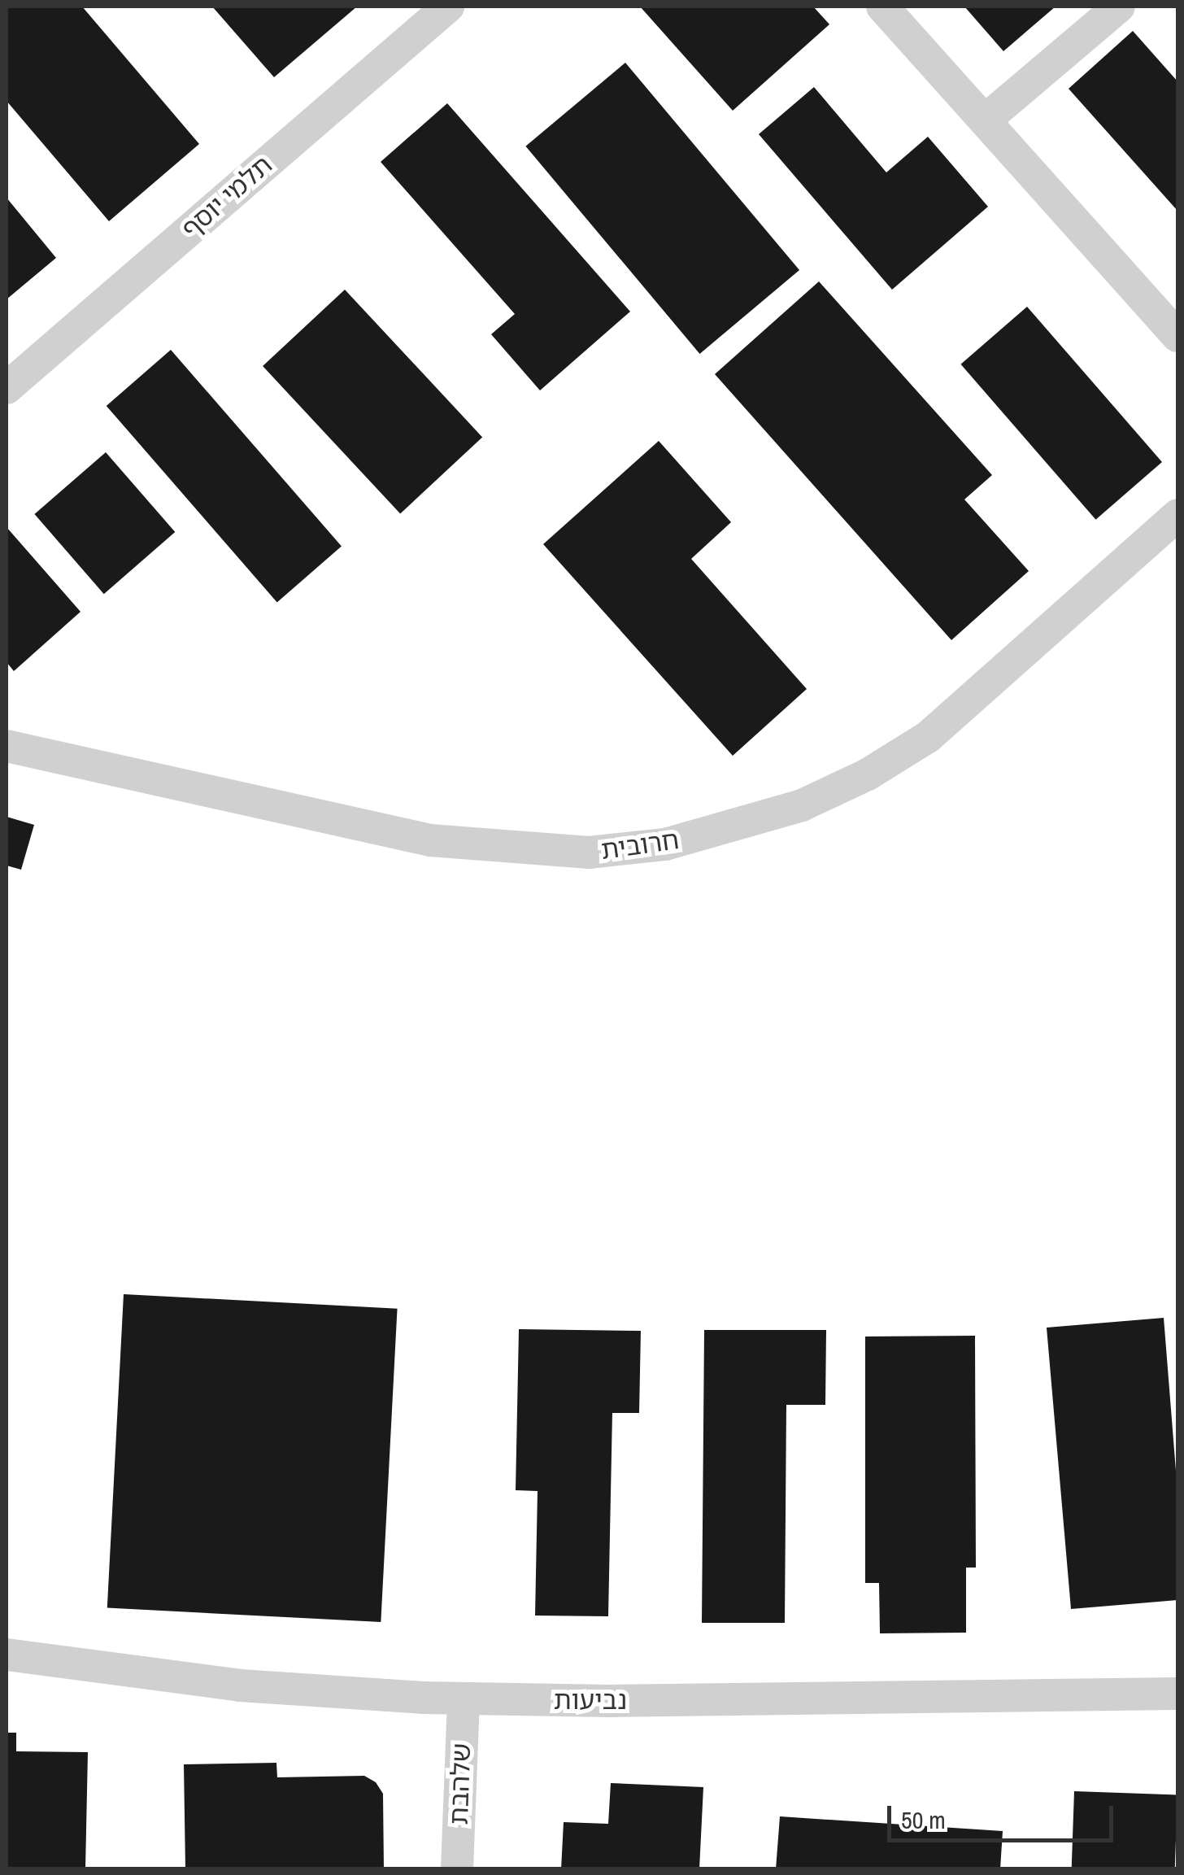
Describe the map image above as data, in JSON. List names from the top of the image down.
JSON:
{
  "streets": {
    "street": [
      "תלמי יוסף",
      "חרובית",
      "נביעות",
      "שלהבת"
    ]
  },
  "crossings": [
    ["נביעות", "שלהבת"]
  ],
  "scale_bar": "50 m"
}
